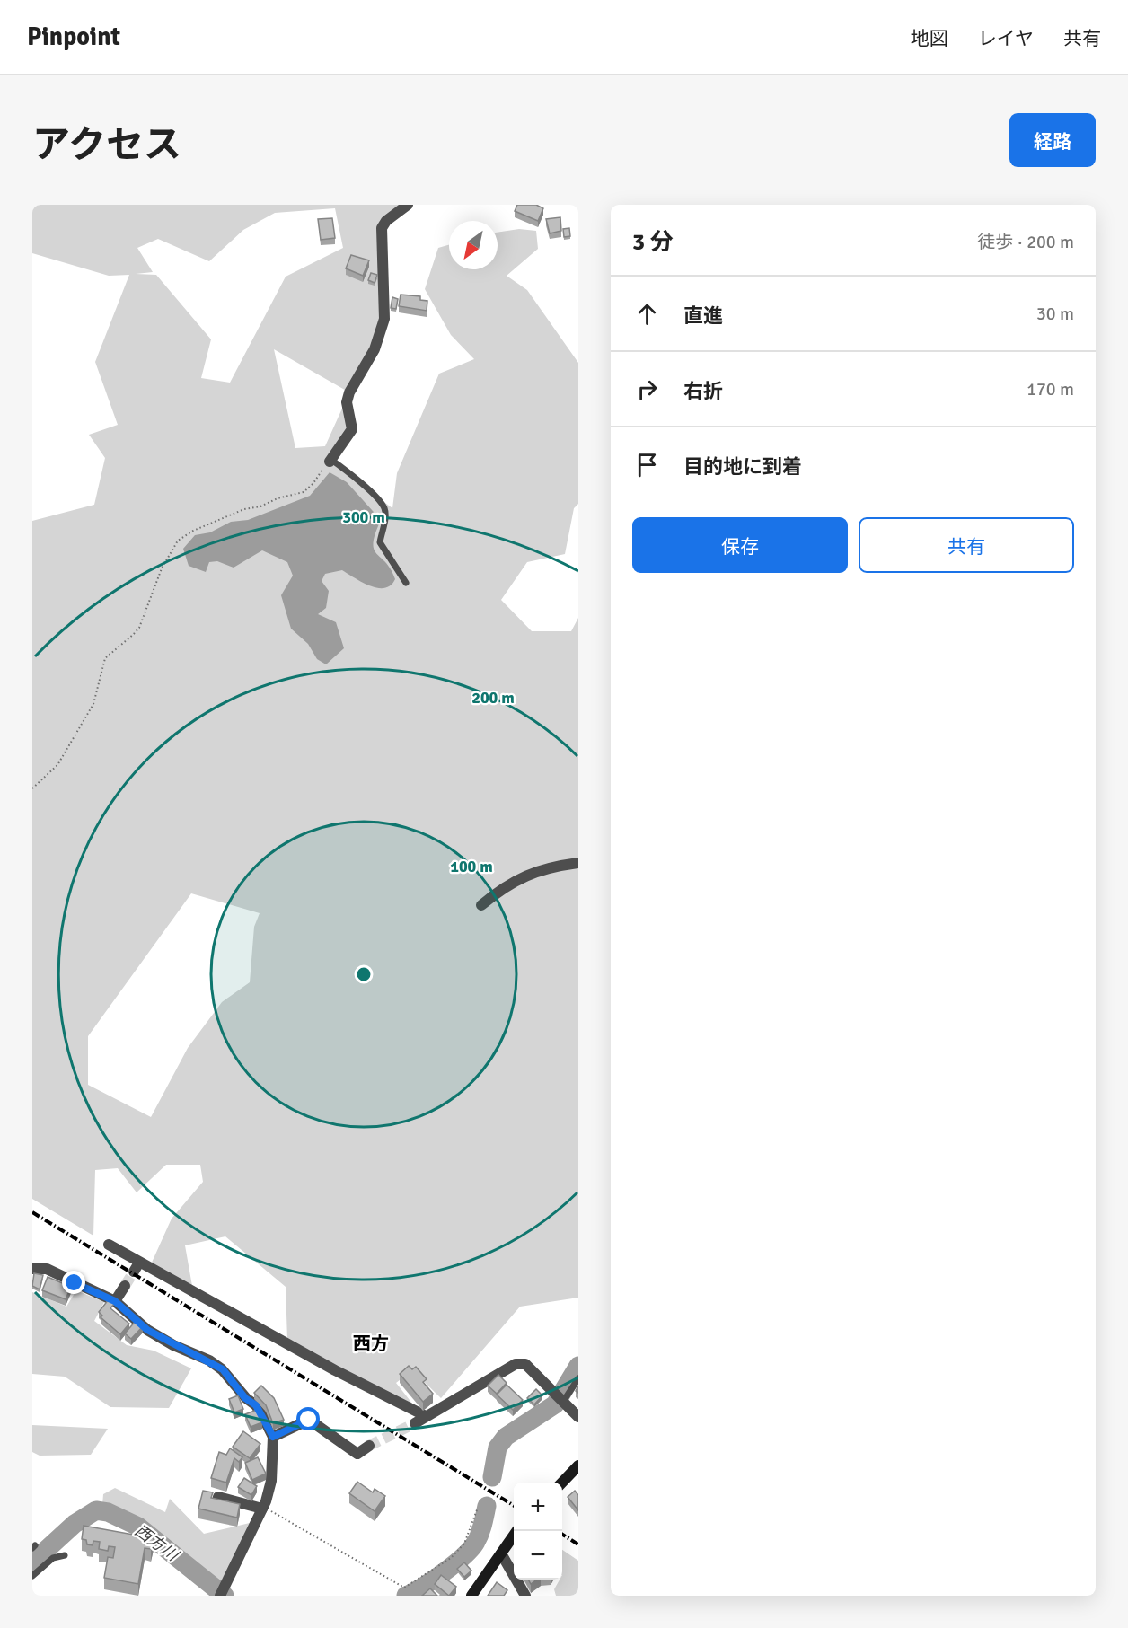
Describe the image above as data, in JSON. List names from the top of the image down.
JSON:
{
  "districts": ["西方"],
  "water": ["西方川"],
  "north": "bottom left",
  "page": {
    "header": "Pinpoint",
    "nav": ["地図", "レイヤ", "共有"],
    "title": "アクセス",
    "buttons": [
      "経路",
      ["保存", "共有"]
    ],
    "heading": ["3 分", "徒歩 · 200 m"],
    "list": [
      ["直進", "30 m"],
      ["右折", "170 m"],
      "目的地に到着"
    ],
    "map_buttons": ["+", "−"]
  },
  "rings": ["300 m", "200 m", "100 m"]
}
